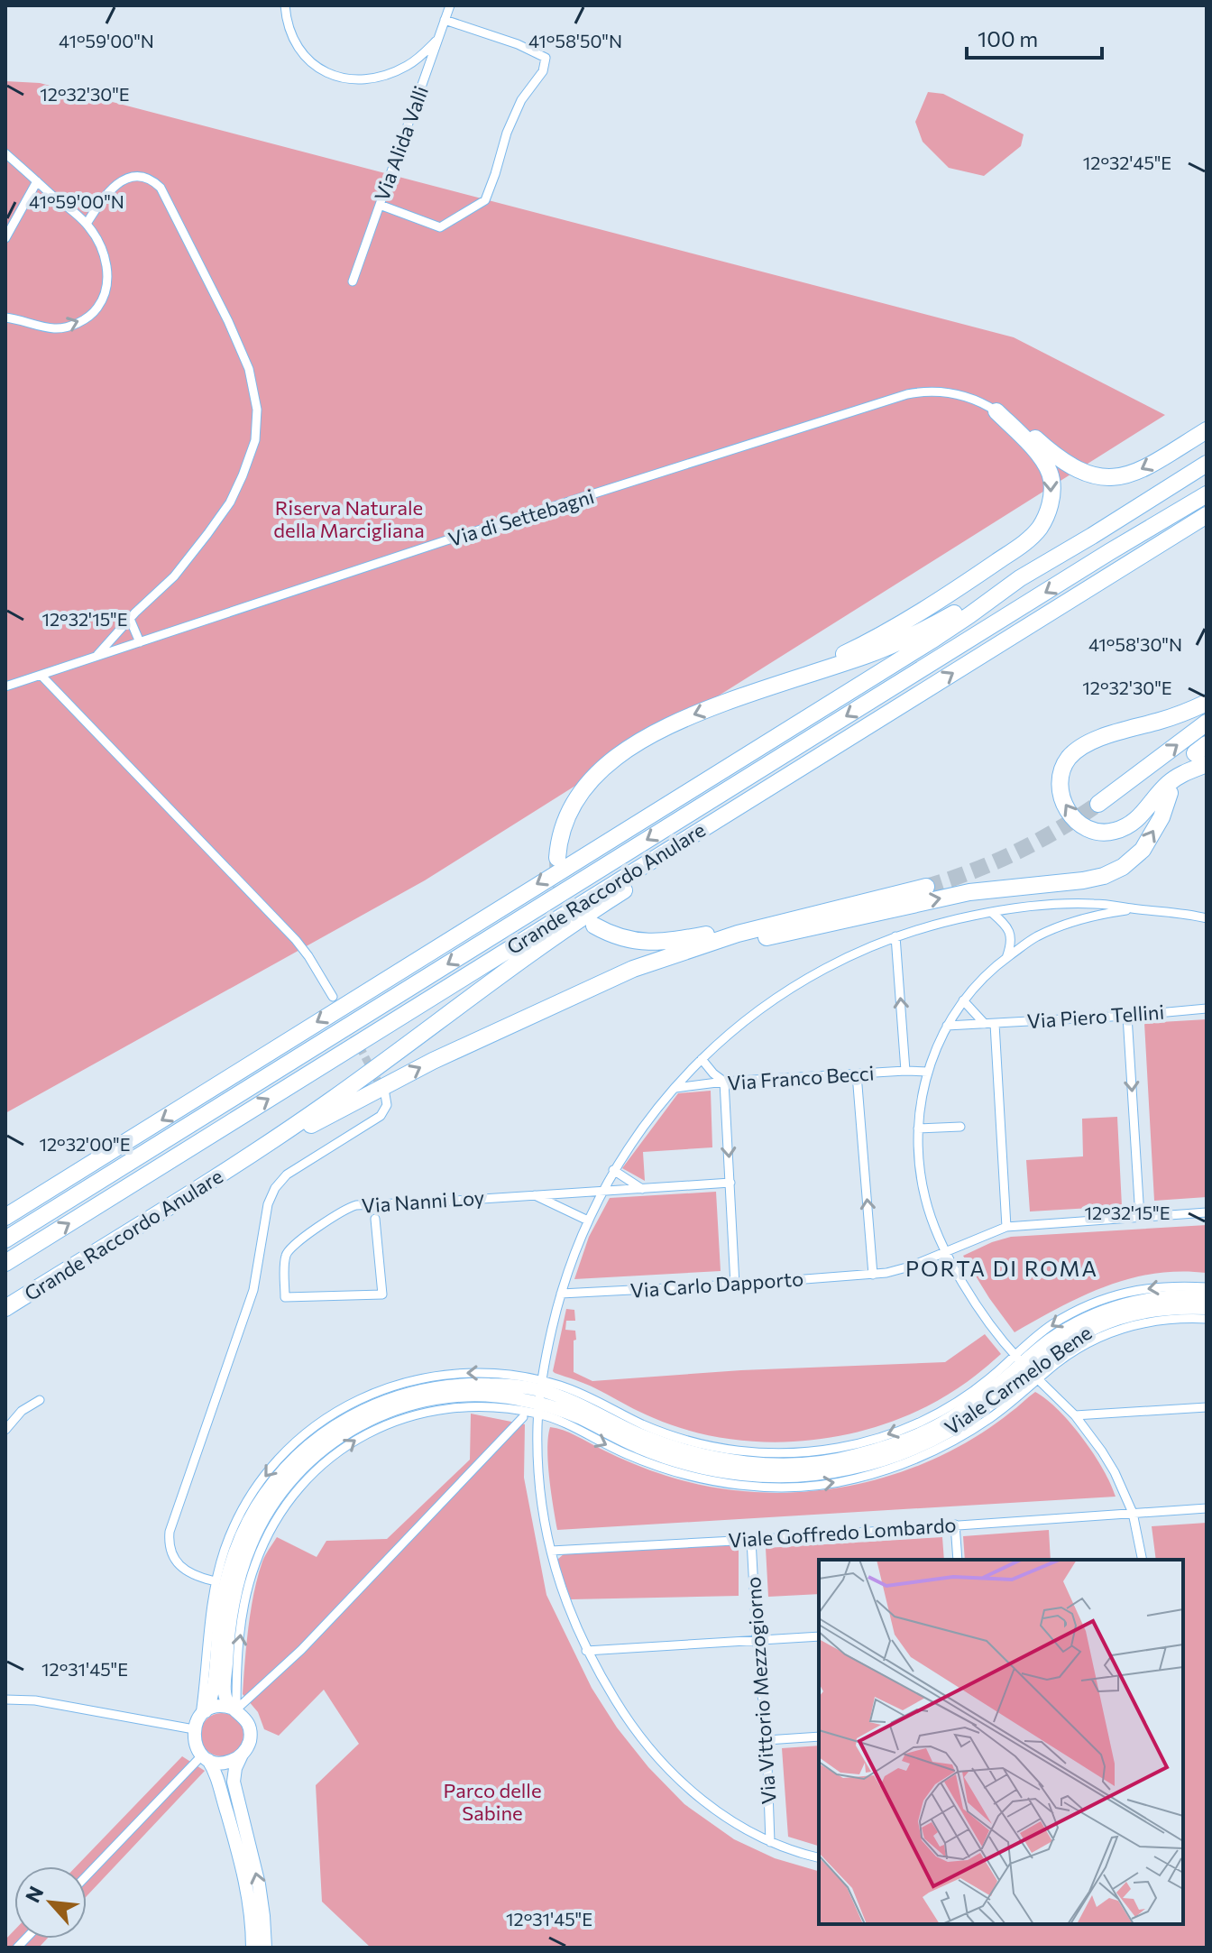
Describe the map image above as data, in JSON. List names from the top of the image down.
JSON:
{
  "streets": {
    "highway": ["Grande Raccordo Anulare"],
    "street": [
      "Via Alida Valli",
      "Via di Settebagni",
      "Via Piero Tellini",
      "Via Franco Becci",
      "Via Nanni Loy",
      "Via Carlo Dapporto",
      "Viale Carmelo Bene",
      "Viale Goffredo Lombardo",
      "Via Vittorio Mezzogiorno"
    ]
  },
  "crossings": [
    ["Viale Goffredo Lombardo", "Via Vittorio Mezzogiorno"]
  ],
  "districts": ["PORTA DI ROMA"],
  "parks": ["Riserva Naturale della Marcigliana", "Parco delle Sabine"],
  "scale_bar": "100 m",
  "north": "top left",
  "coordinates": [
    "41°59'00\"N",
    "41°58'50\"N",
    "12°32'30\"E",
    "12°32'45\"E",
    "12°32'15\"E",
    "41°58'30\"N",
    "12°32'00\"E",
    "12°31'45\"E"
  ]
}
